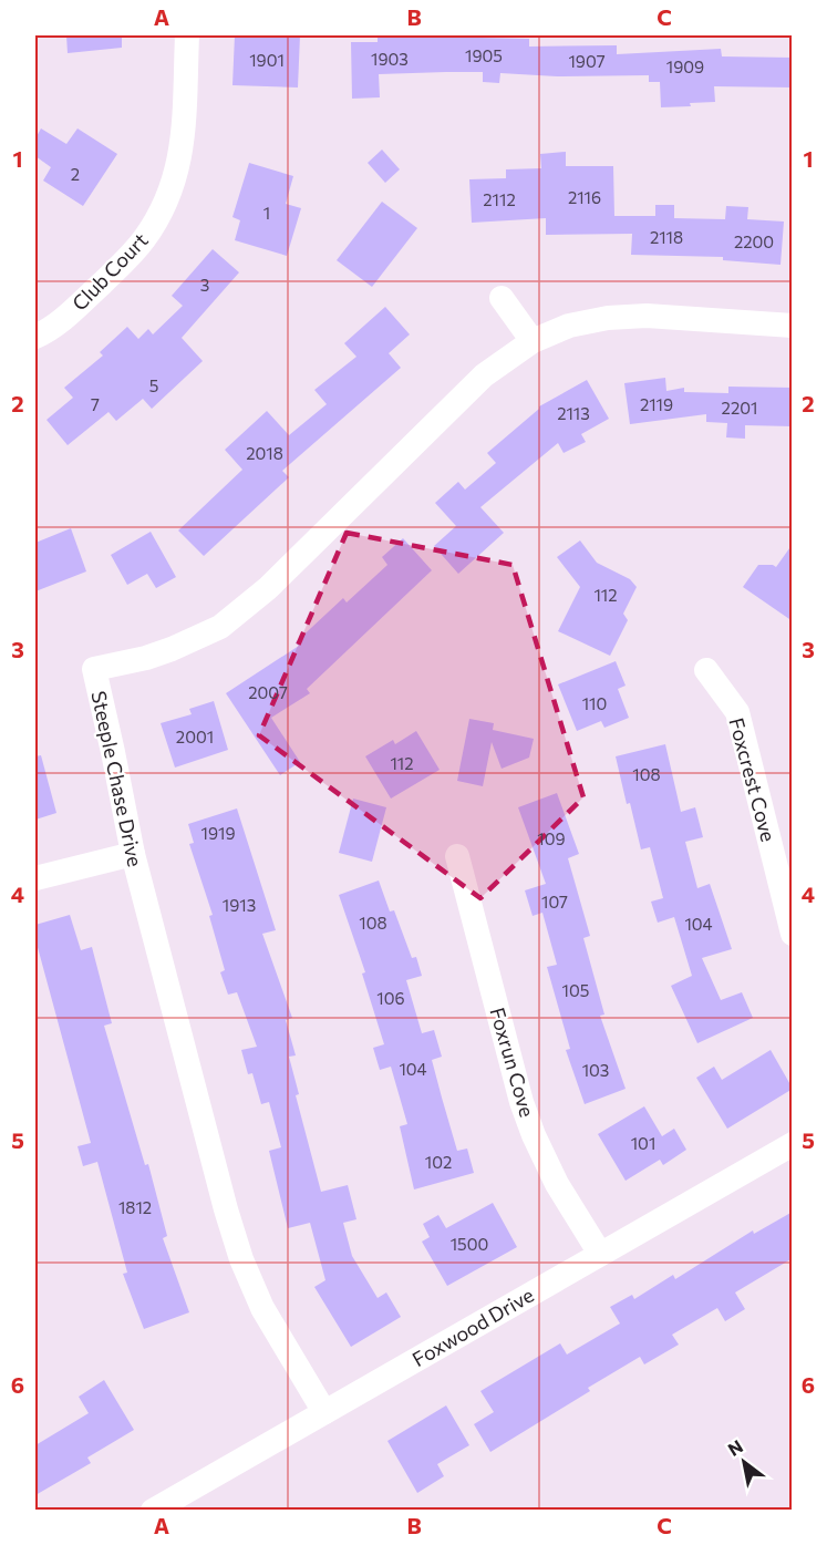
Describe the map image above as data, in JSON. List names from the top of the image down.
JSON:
{
  "streets": {
    "street": [
      "Club Court",
      "Steeple Chase Drive",
      "Foxcrest Cove",
      "Foxrun Cove",
      "Foxwood Drive"
    ]
  },
  "crossings": [
    ["Steeple Chase Drive", "Foxwood Drive"],
    ["Foxrun Cove", "Foxwood Drive"]
  ],
  "house_numbers": [
    "1905",
    "1903",
    "1901",
    "1907",
    "1909",
    "2",
    "2116",
    "2112",
    "1",
    "2118",
    "2200",
    "3",
    "5",
    "7",
    "2119",
    "2201",
    "2113",
    "2018",
    "112",
    "2007",
    "110",
    "2001",
    "112",
    "108",
    "1919",
    "109",
    "107",
    "1913",
    "108",
    "104",
    "105",
    "106",
    "104",
    "103",
    "101",
    "102",
    "1812",
    "1500"
  ],
  "north": "top left",
  "grid": {
    "columns": ["A", "B", "C"],
    "rows": [
      "1",
      "2",
      "3",
      "4",
      "5",
      "6"
    ]
  }
}
